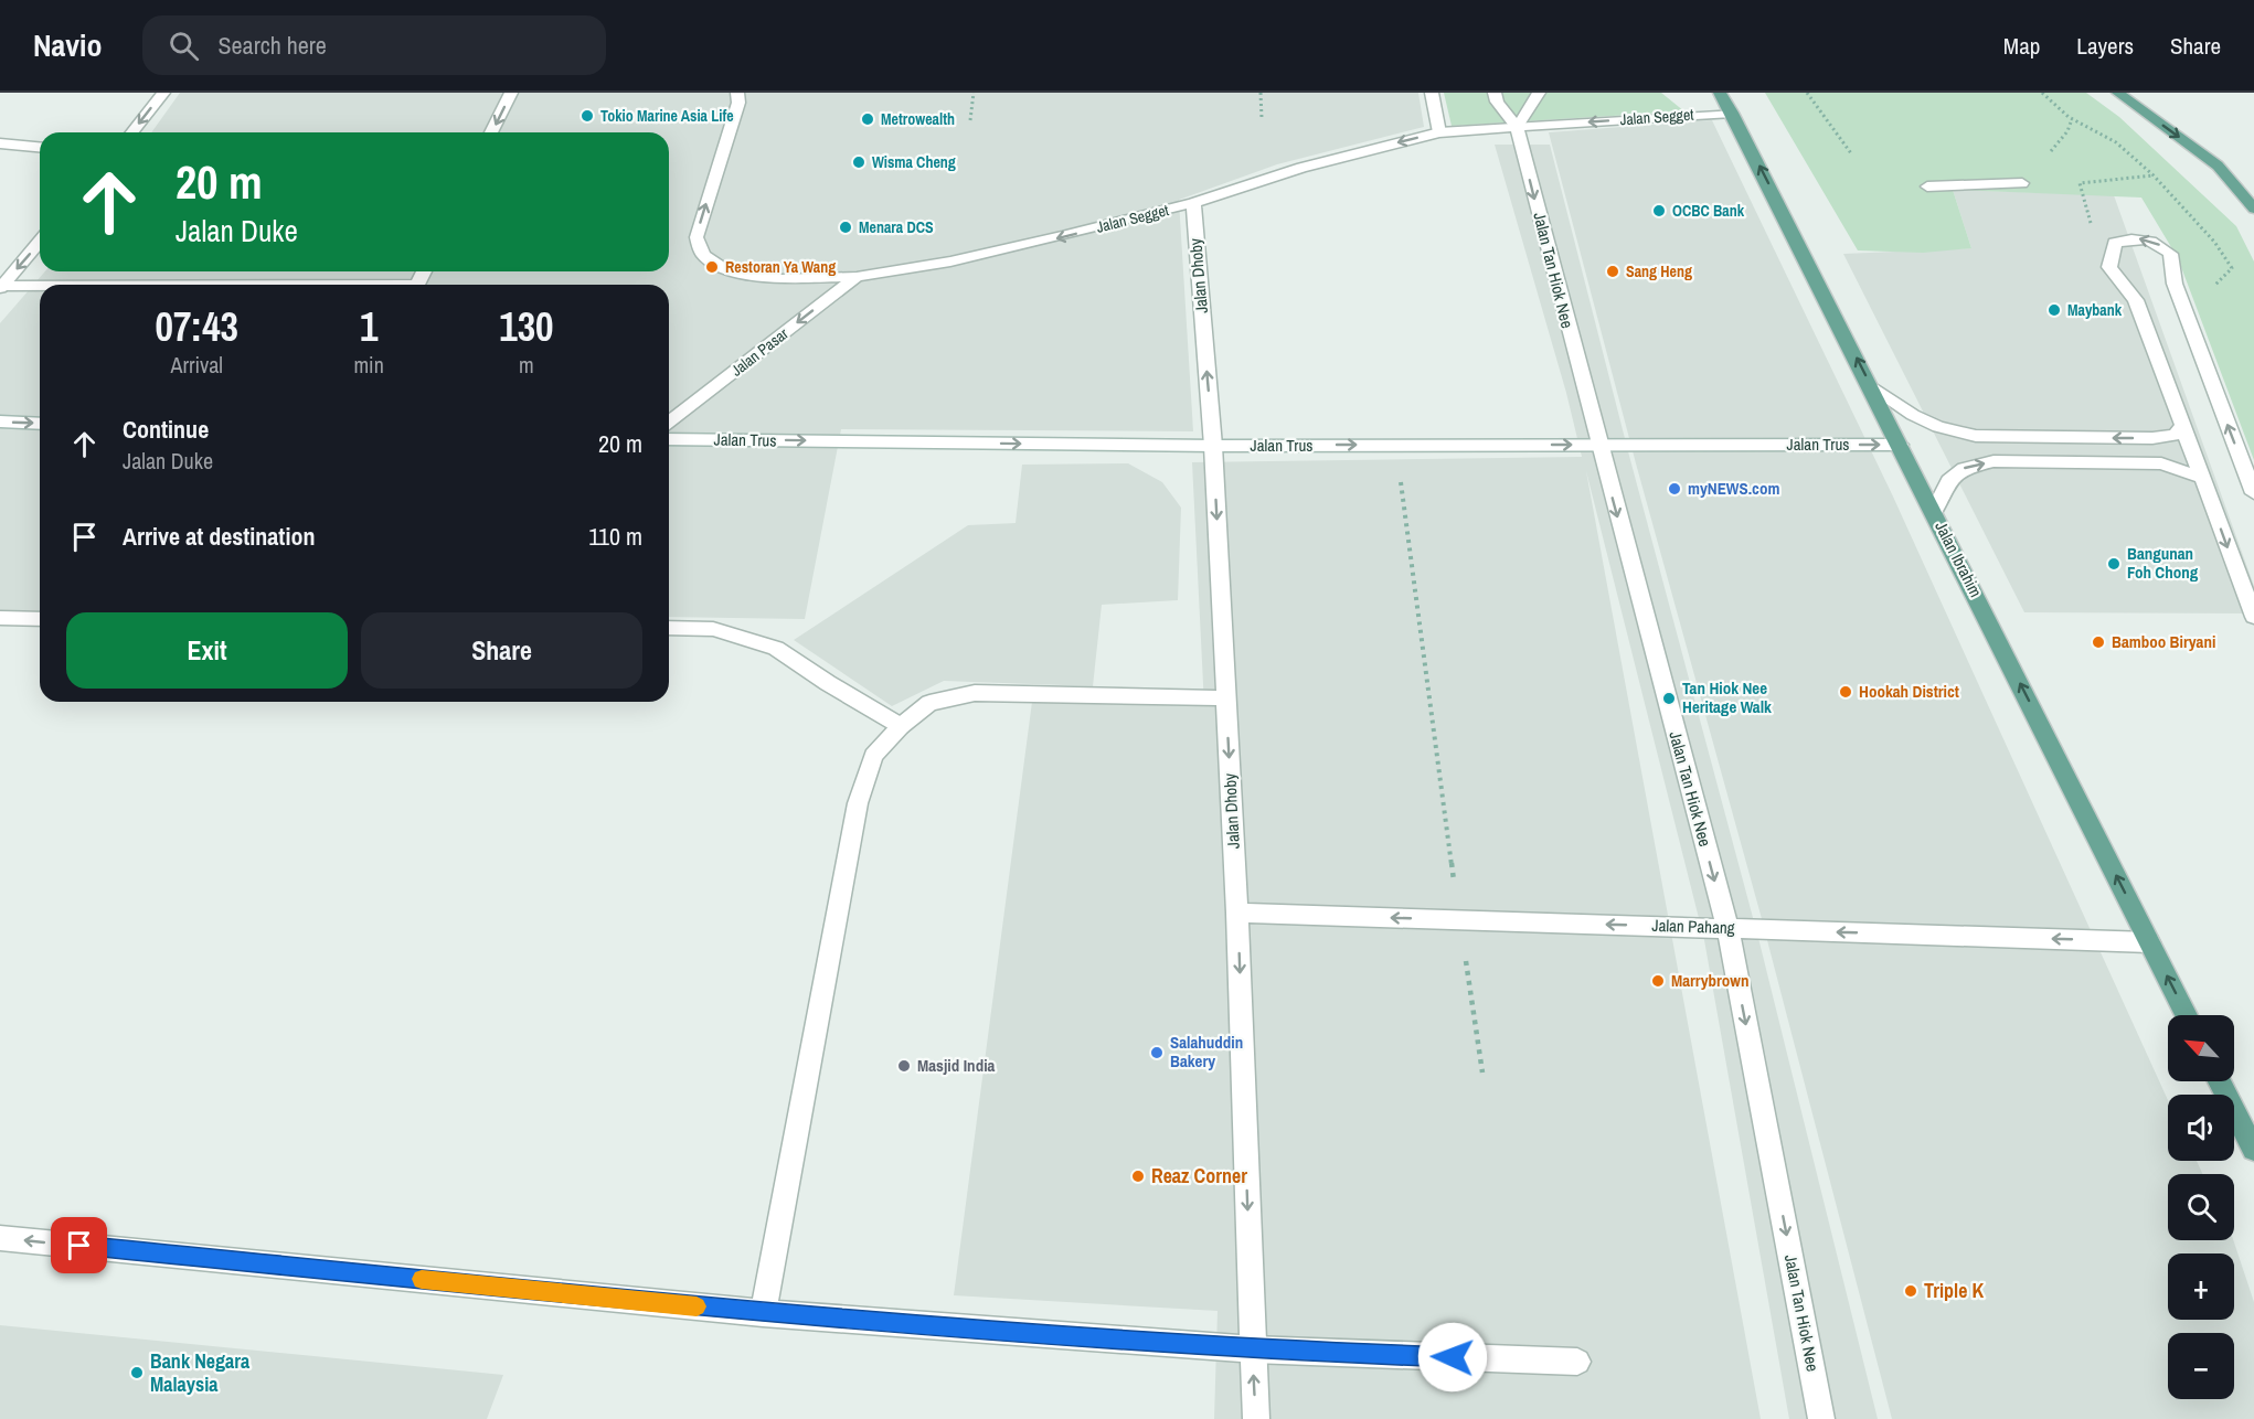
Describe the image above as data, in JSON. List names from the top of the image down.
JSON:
{
  "streets": {
    "main road": ["Jalan Ibrahim"],
    "street": [
      "Jalan Segget",
      "Jalan Tan Hiok Nee",
      "Jalan Dhoby",
      "Jalan Pasar",
      "Jalan Trus",
      "Jalan Pahang"
    ]
  },
  "crossings": [
    ["Jalan Segget", "Jalan Tan Hiok Nee"],
    ["Jalan Segget", "Jalan Dhoby"],
    ["Jalan Segget", "Jalan Pasar"],
    ["Jalan Segget", "Jalan Ibrahim"],
    ["Jalan Tan Hiok Nee", "Jalan Trus"],
    ["Jalan Tan Hiok Nee", "Jalan Pahang"],
    ["Jalan Dhoby", "Jalan Trus"],
    ["Jalan Dhoby", "Jalan Pahang"],
    ["Jalan Trus", "Jalan Ibrahim"],
    ["Jalan Ibrahim", "Jalan Pahang"]
  ],
  "one_way": [
    "Jalan Segget",
    "Jalan Tan Hiok Nee",
    "Jalan Pasar",
    "Jalan Trus",
    "Jalan Ibrahim",
    "Jalan Pahang"
  ],
  "places": [
    "Tokio Marine Asia Life",
    "Metrowealth",
    "Wisma Cheng",
    "OCBC Bank",
    "Menara DCS",
    "Restoran Ya Wang",
    "Sang Heng",
    "Maybank",
    "myNEWS.com",
    "Bangunan Foh Chong",
    "Bamboo Biryani",
    "Hookah District",
    "Tan Hiok Nee Heritage Walk",
    "Marrybrown",
    "Salahuddin Bakery",
    "Masjid India",
    "Reaz Corner",
    "Triple K",
    "Bank Negara Malaysia"
  ],
  "north": "top left",
  "page": {
    "header": "Navio",
    "search": "Search here",
    "nav": ["Map", "Layers", "Share"],
    "turn": ["20 m", "Jalan Duke"],
    "eta": [
      "07:43",
      "Arrival",
      "1",
      "min",
      "130",
      "m"
    ],
    "list": [
      {
        "name": "Continue",
        "note": "Jalan Duke",
        "value": "20 m"
      },
      {
        "name": "Arrive at destination",
        "value": "110 m"
      }
    ],
    "buttons": ["Exit", "Share"],
    "map_buttons": ["+", "−"]
  }
}
